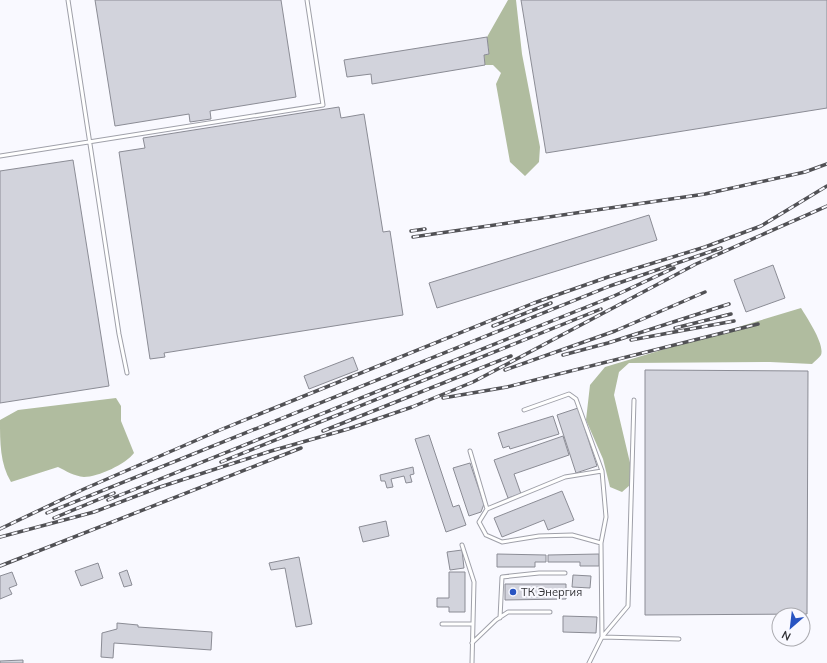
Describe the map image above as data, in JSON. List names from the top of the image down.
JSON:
{
  "places": ["ТК Энергия"],
  "north": "bottom left"
}
